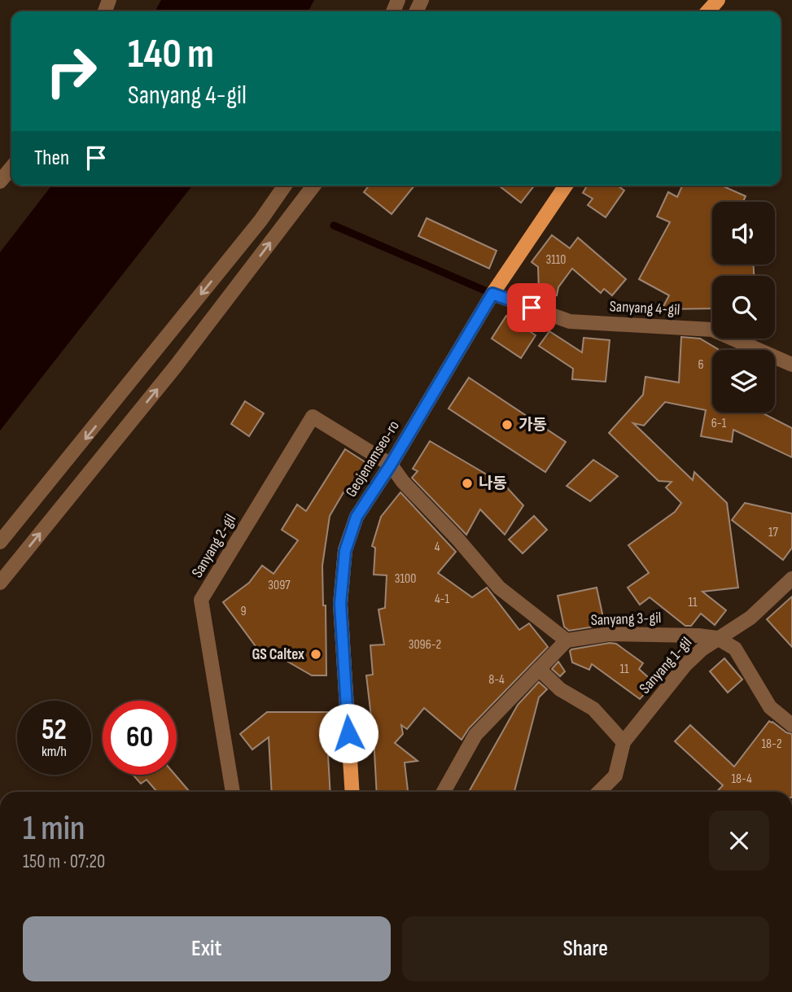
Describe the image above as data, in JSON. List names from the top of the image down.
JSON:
{
  "streets": {
    "main road": ["Geojenamseo-ro"],
    "street": [
      "Sanyang 4-gil",
      "Sanyang 2-gil",
      "Sanyang 3-gil",
      "Sanyang 1-gil"
    ]
  },
  "crossings": [
    ["Sanyang 4-gil", "Geojenamseo-ro"],
    ["Geojenamseo-ro", "Sanyang 2-gil"],
    ["Sanyang 3-gil", "Sanyang 1-gil"]
  ],
  "places": ["가동", "나동", "GS Caltex"],
  "house_numbers": [
    "3110",
    "6",
    "6-1",
    "17",
    "4",
    "3100",
    "3097",
    "4-1",
    "11",
    "9",
    "3096-2",
    "11",
    "8-4",
    "18-2",
    "18-4"
  ],
  "page": {
    "turn": ["140 m", "Sanyang 4-gil"],
    "then": "Then",
    "speed": "52 km/h",
    "limit": "60",
    "heading": ["1 min", "150 m · 07:20"],
    "buttons": ["Exit", "Share"]
  }
}
